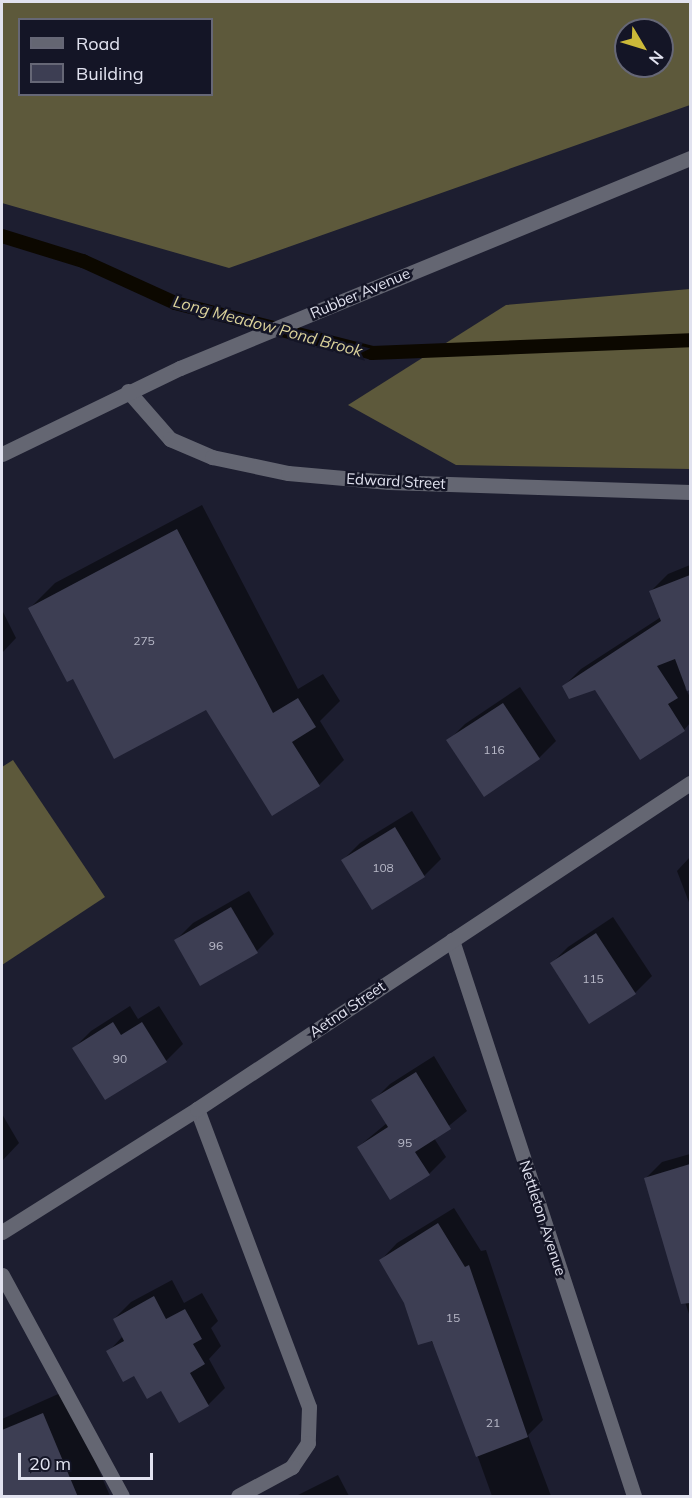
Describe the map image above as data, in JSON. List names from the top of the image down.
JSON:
{
  "streets": {
    "street": [
      "Rubber Avenue",
      "Edward Street",
      "Aetna Street",
      "Nettleton Avenue"
    ]
  },
  "crossings": [
    ["Rubber Avenue", "Edward Street"],
    ["Aetna Street", "Nettleton Avenue"]
  ],
  "water": ["Long Meadow Pond Brook"],
  "house_numbers": [
    "275",
    "116",
    "108",
    "96",
    "115",
    "90",
    "95",
    "15",
    "21"
  ],
  "legend": ["Road", "Building"],
  "scale_bar": "20 m",
  "north": "bottom right"
}
